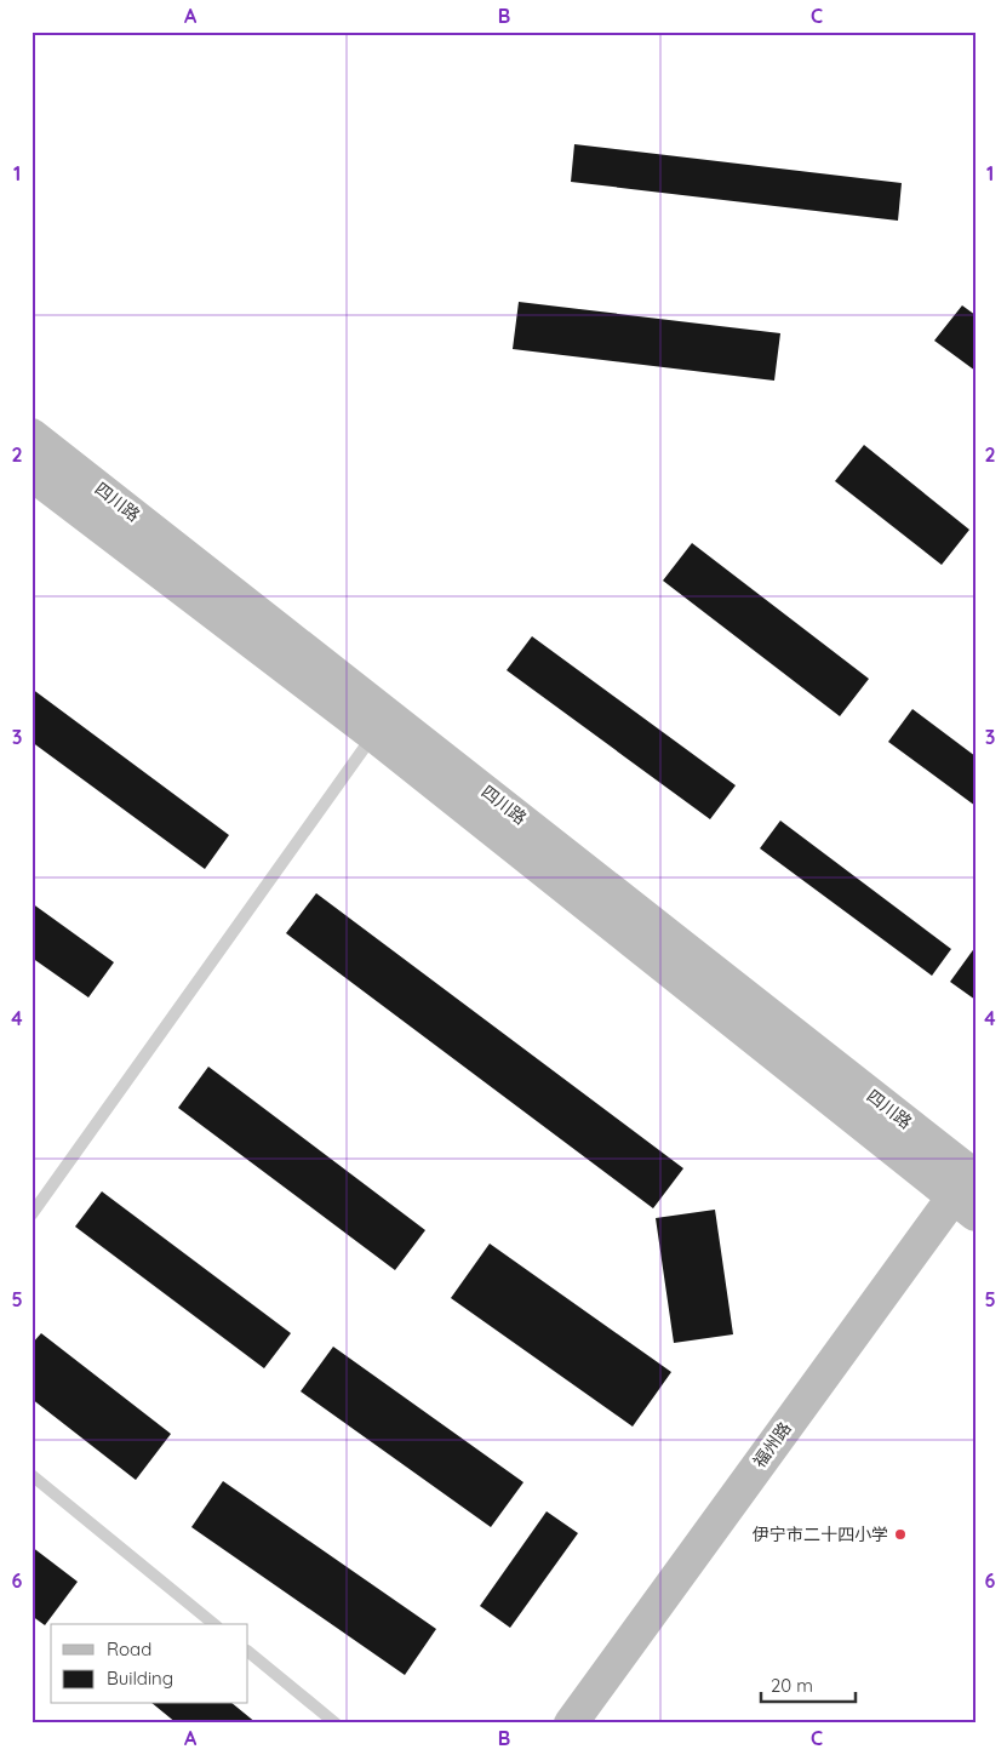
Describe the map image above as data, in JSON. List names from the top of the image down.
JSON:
{
  "streets": {
    "street": ["四川路", "福州路"]
  },
  "crossings": [
    ["四川路", "福州路"]
  ],
  "places": ["伊宁市二十四小学"],
  "legend": ["Road", "Building"],
  "scale_bar": "20 m",
  "grid": {
    "columns": ["A", "B", "C"],
    "rows": [
      "1",
      "2",
      "3",
      "4",
      "5",
      "6"
    ]
  }
}
